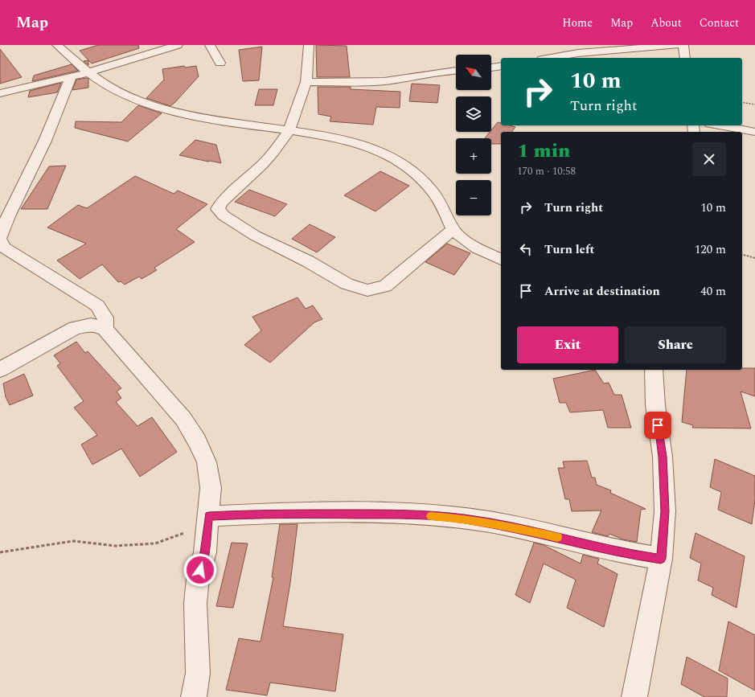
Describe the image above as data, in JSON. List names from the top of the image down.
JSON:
{
  "north": "top left",
  "page": {
    "header": "Map",
    "nav": [
      "Home",
      "Map",
      "About",
      "Contact"
    ],
    "map_buttons": ["+", "−"],
    "turn": ["10 m", "Turn right"],
    "heading": ["1 min", "170 m · 10:58"],
    "list": [
      {
        "name": "Turn right",
        "value": "10 m"
      },
      {
        "name": "Turn left",
        "value": "120 m"
      },
      {
        "name": "Arrive at destination",
        "value": "40 m"
      }
    ],
    "buttons": ["Exit", "Share"]
  }
}
